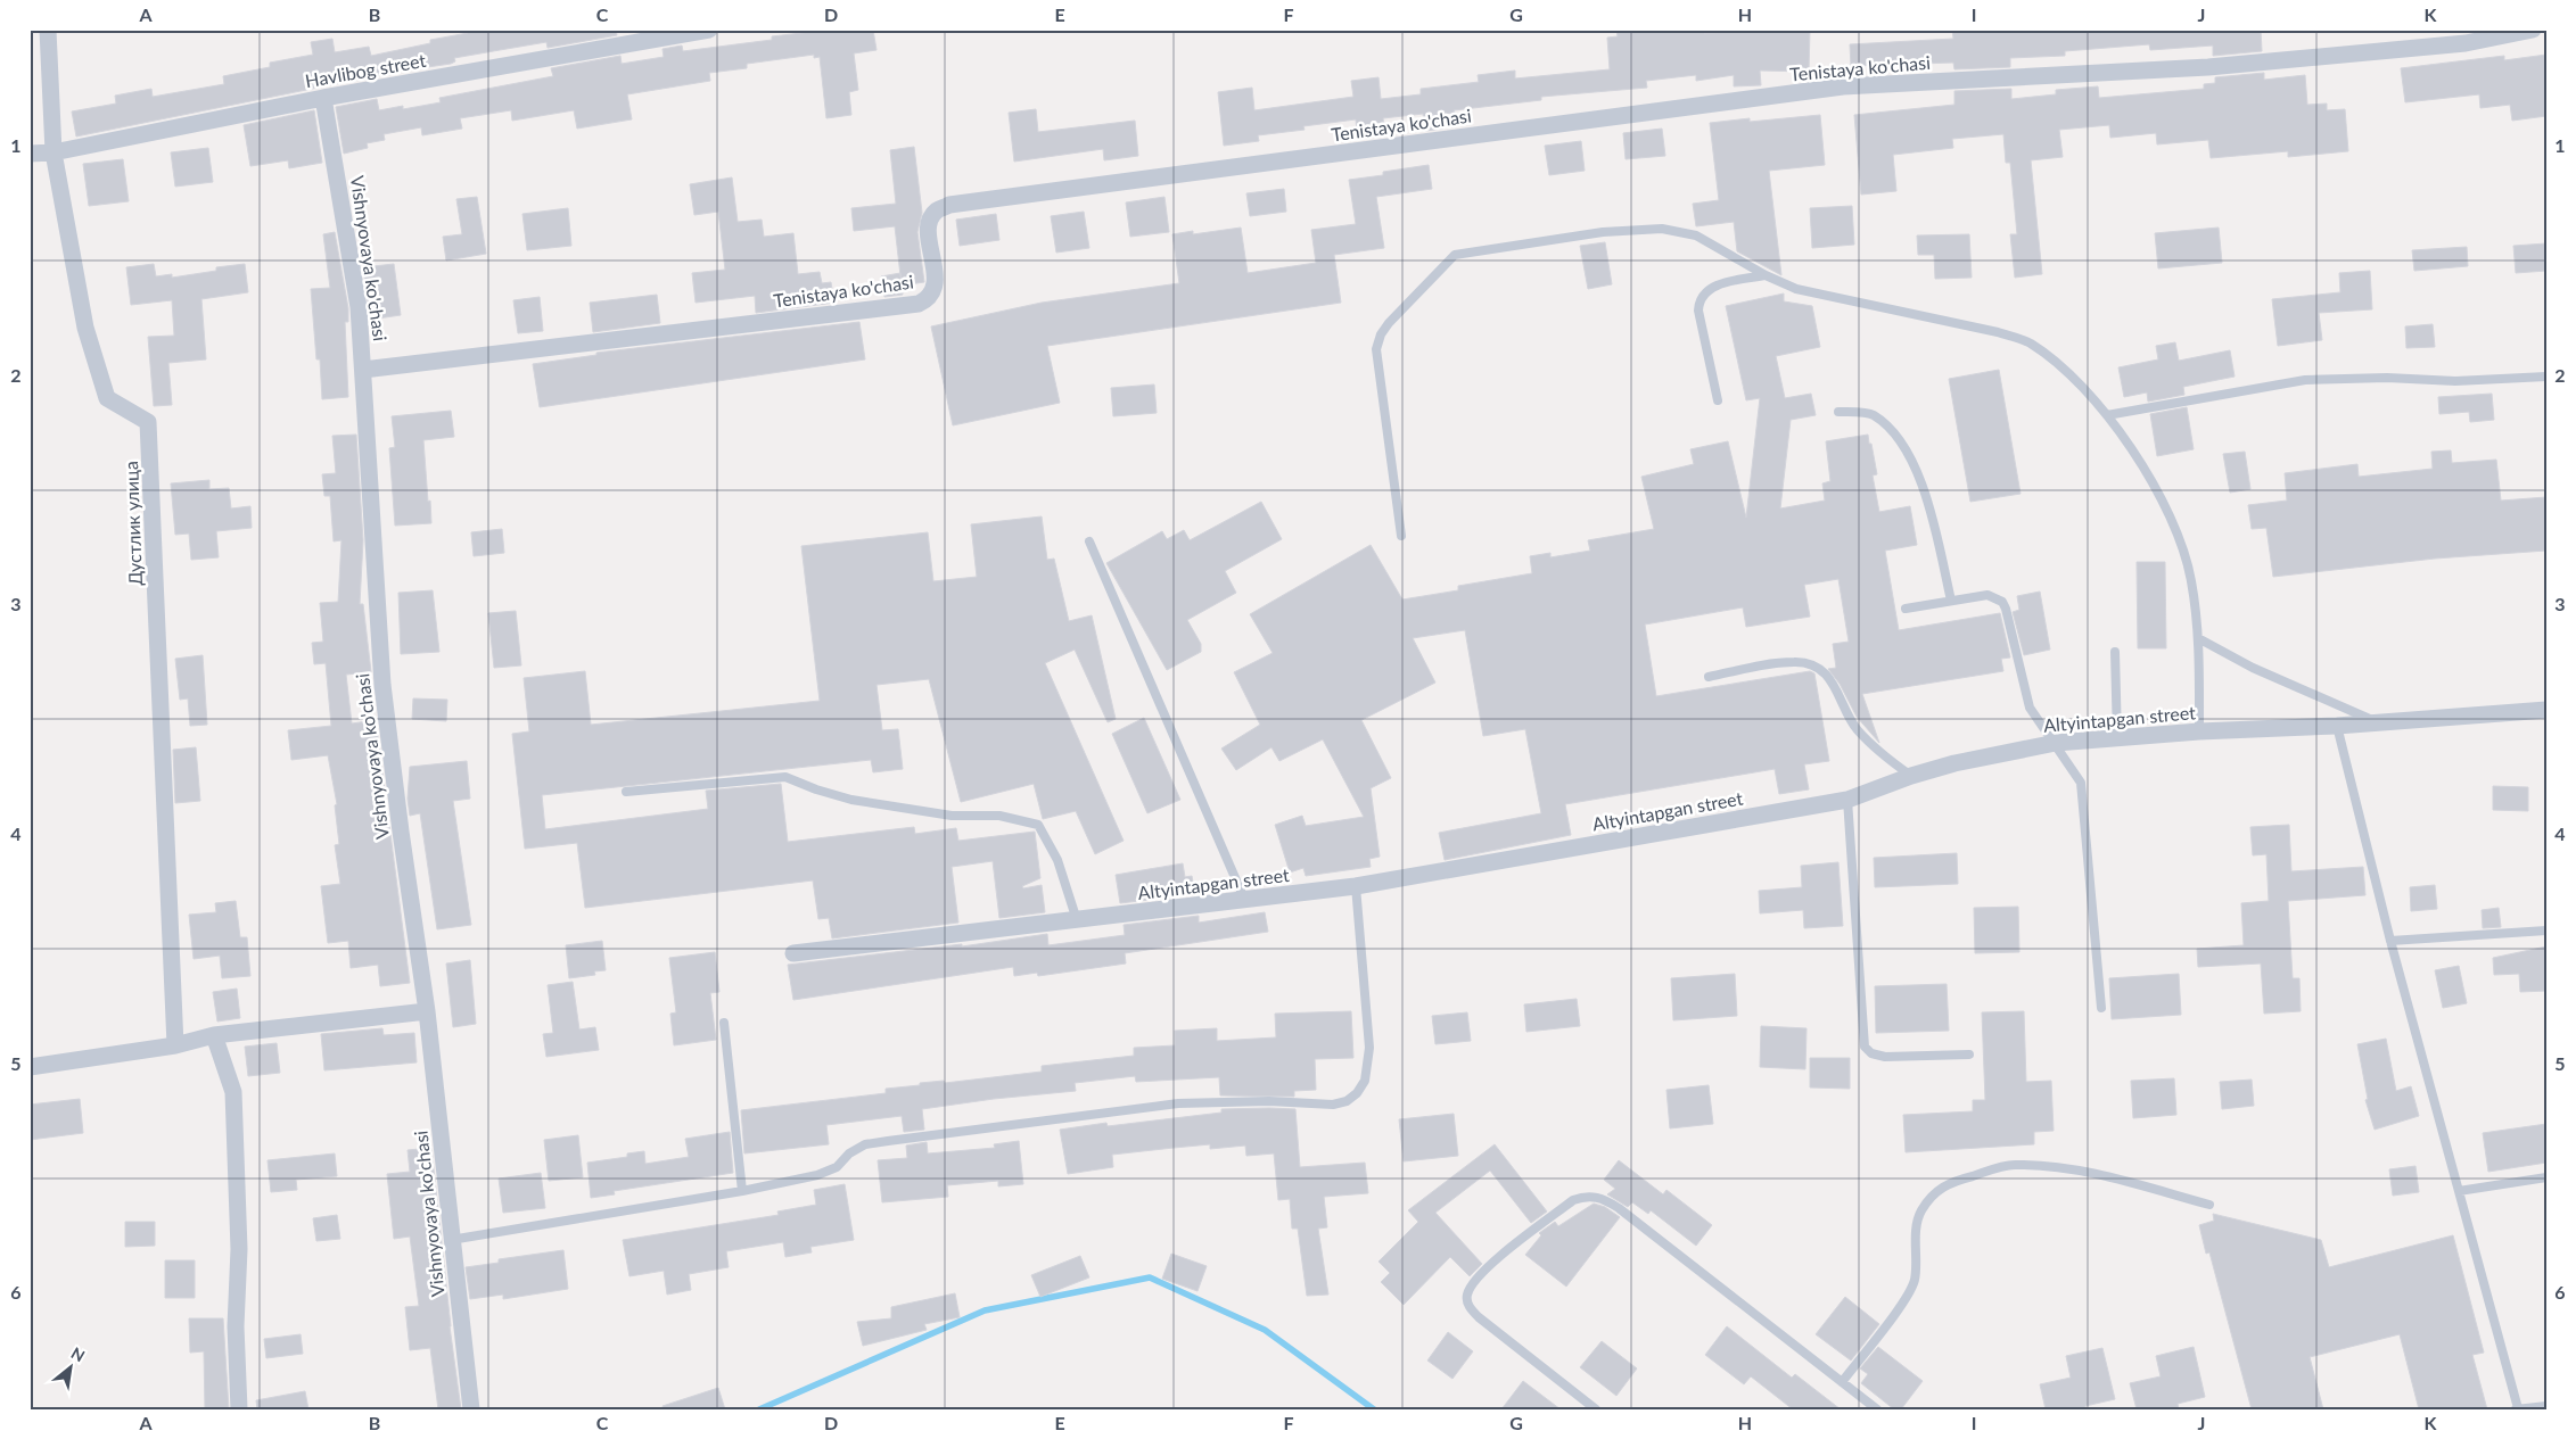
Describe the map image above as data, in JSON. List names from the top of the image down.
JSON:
{
  "streets": {
    "street": [
      "Tenistaya ko'chasi",
      "Hаvlibog street",
      "Vishnyovaya ko'chasi",
      "Дустлик улица",
      "Altyintapgan street"
    ]
  },
  "crossings": [
    ["Tenistaya ko'chasi", "Vishnyovaya ko'chasi"],
    ["Hаvlibog street", "Vishnyovaya ko'chasi"],
    ["Hаvlibog street", "Дустлик улица"]
  ],
  "north": "top right",
  "grid": {
    "columns": [
      "A",
      "B",
      "C",
      "D",
      "E",
      "F",
      "G",
      "H",
      "I",
      "J",
      "K"
    ],
    "rows": [
      "1",
      "2",
      "3",
      "4",
      "5",
      "6"
    ]
  }
}
